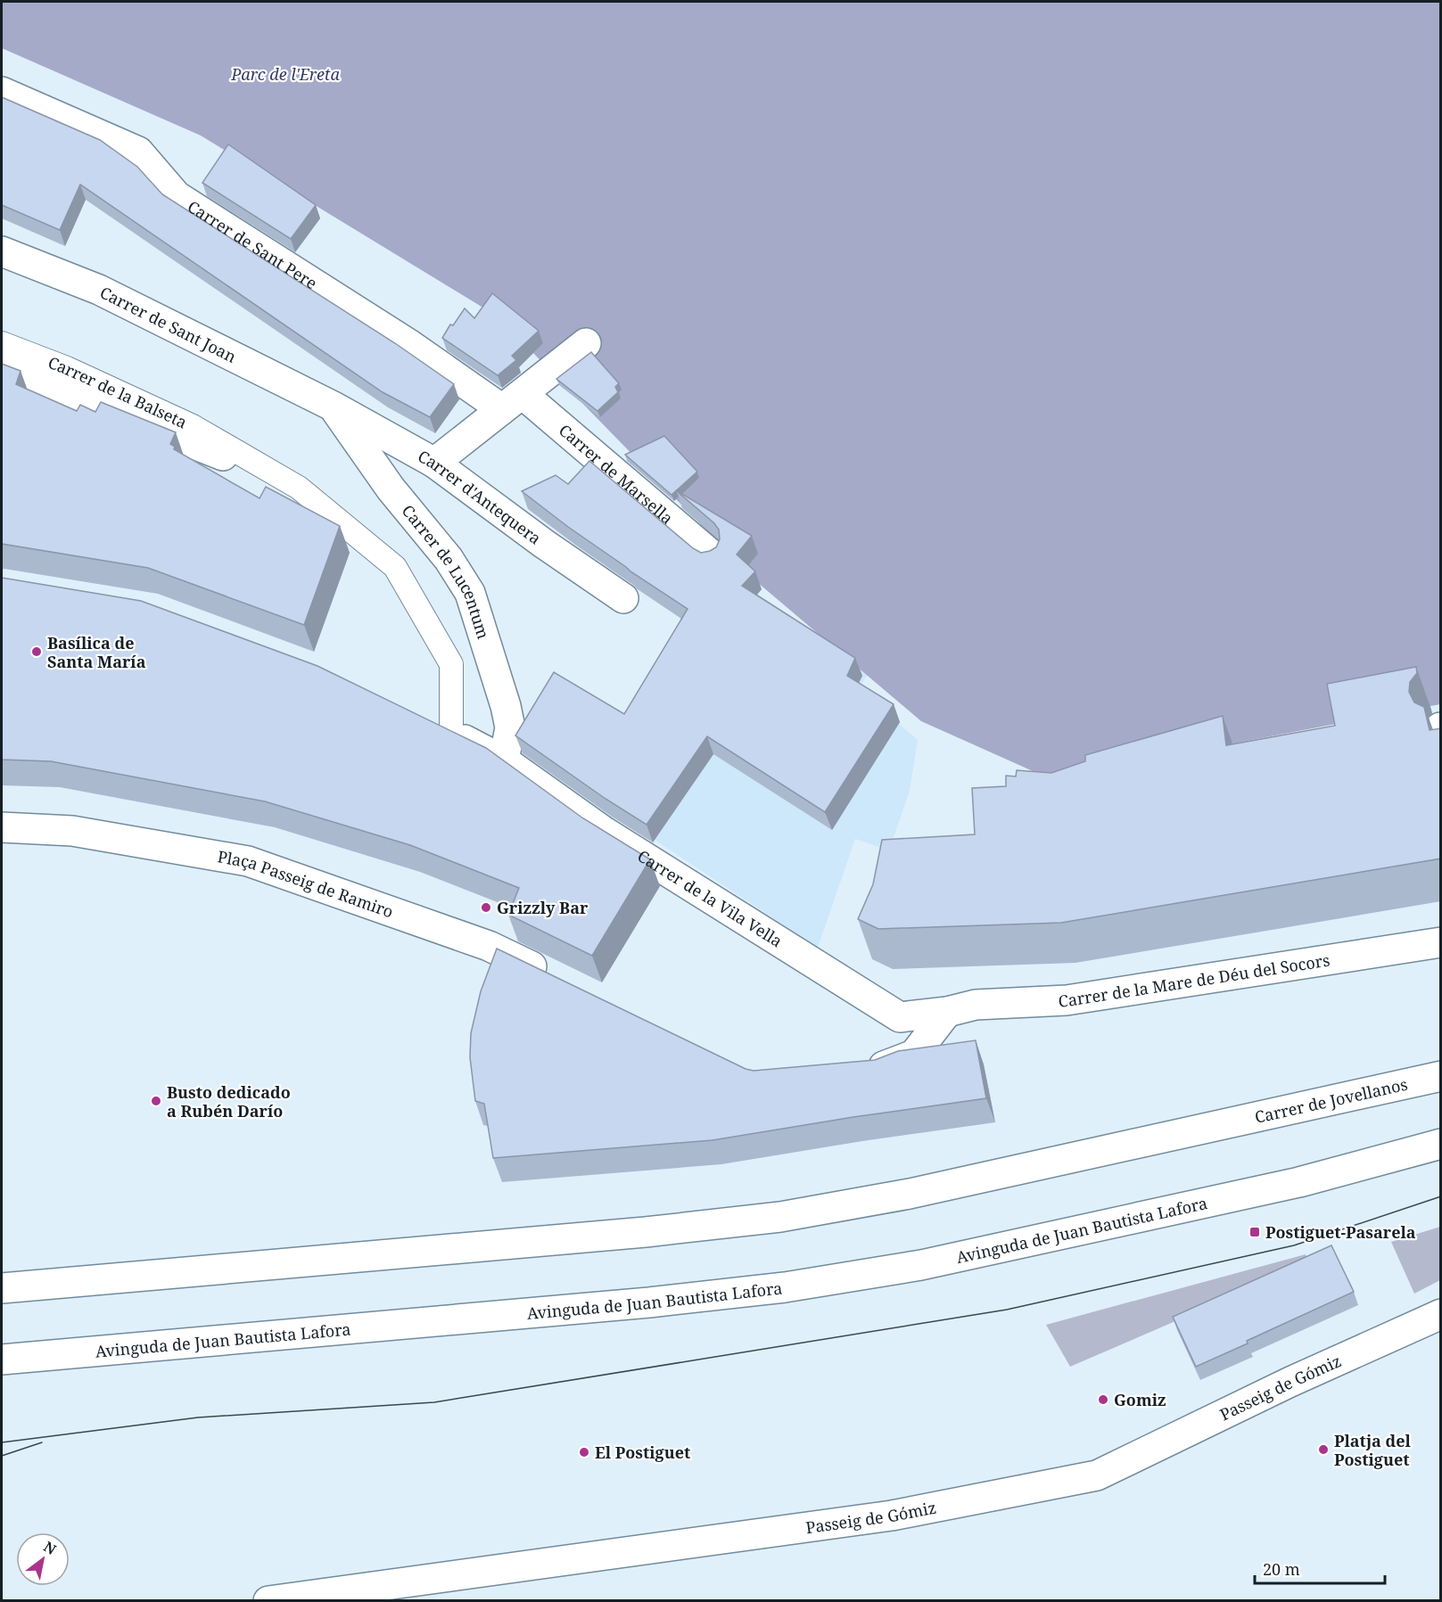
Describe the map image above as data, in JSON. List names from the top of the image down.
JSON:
{
  "streets": {
    "street": [
      "Carrer de Sant Pere",
      "Carrer de Sant Joan",
      "Carrer de la Balseta",
      "Carrer de Marsella",
      "Carrer d'Antequera",
      "Carrer de Lucentum",
      "Plaça Passeig de Ramiro",
      "Carrer de la Vila Vella",
      "Carrer de la Mare de Déu del Socors",
      "Carrer de Jovellanos",
      "Avinguda de Juan Bautista Lafora",
      "Passeig de Gómiz"
    ]
  },
  "crossings": [
    ["Carrer de Sant Pere", "Carrer de Marsella"],
    ["Carrer de Sant Joan", "Carrer d'Antequera"],
    ["Carrer de Sant Joan", "Carrer de Lucentum"],
    ["Carrer d'Antequera", "Carrer de Lucentum"],
    ["Carrer de Lucentum", "Carrer de la Vila Vella"],
    ["Carrer de la Vila Vella", "Carrer de la Mare de Déu del Socors"]
  ],
  "parks": ["Parc de l'Ereta"],
  "places": {
    "other": [
      "Basílica de Santa María",
      "Grizzly Bar",
      "Busto dedicado a Rubén Darío",
      "Gomiz",
      "Platja del Postiguet",
      "El Postiguet"
    ],
    "transit": ["Postiguet-Pasarela"]
  },
  "scale_bar": "20 m",
  "north": "top right"
}
